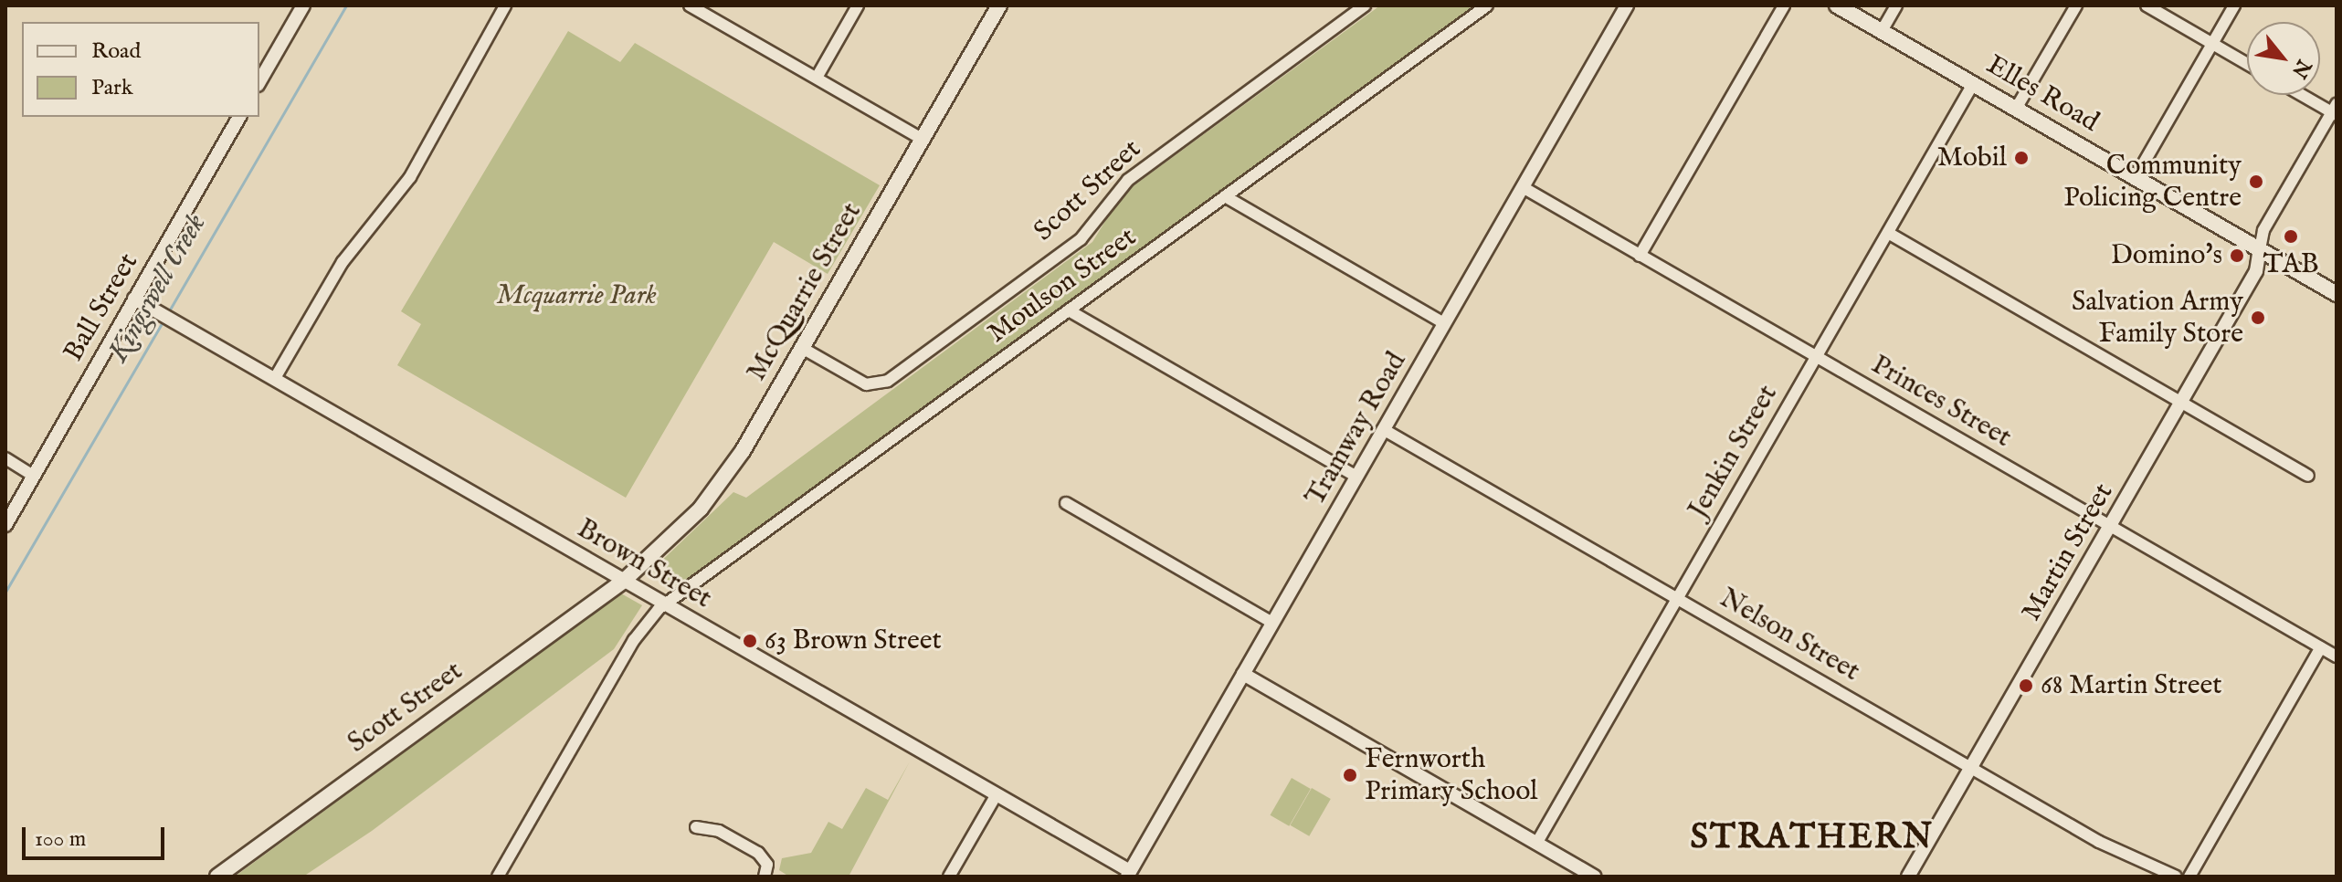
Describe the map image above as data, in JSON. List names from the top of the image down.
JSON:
{
  "streets": {
    "main road": ["Elles Road", "Scott Street", "McQuarrie Street"],
    "street": [
      "Moulson Street",
      "Ball Street",
      "Princes Street",
      "Tramway Road",
      "Jenkin Street",
      "Martin Street",
      "Brown Street",
      "Nelson Street"
    ]
  },
  "crossings": [
    ["Elles Road", "Jenkin Street"],
    ["Elles Road", "Martin Street"],
    ["Scott Street", "McQuarrie Street"],
    ["Scott Street", "Brown Street"],
    ["Moulson Street", "Brown Street"],
    ["McQuarrie Street", "Brown Street"],
    ["Ball Street", "Brown Street"],
    ["Princes Street", "Tramway Road"],
    ["Princes Street", "Jenkin Street"],
    ["Princes Street", "Martin Street"],
    ["Tramway Road", "Brown Street"],
    ["Tramway Road", "Nelson Street"],
    ["Jenkin Street", "Nelson Street"],
    ["Martin Street", "Nelson Street"]
  ],
  "districts": ["STRATHERN"],
  "water": ["Kingswell Creek"],
  "parks": ["Mcquarrie Park"],
  "places": [
    "Mobil",
    "Community Policing Centre",
    "TAB",
    "Domino's",
    "Salvation Army Family Store",
    "63 Brown Street",
    "68 Martin Street",
    "Fernworth Primary School"
  ],
  "legend": ["Road", "Park"],
  "scale_bar": "100 m",
  "north": "bottom right"
}
